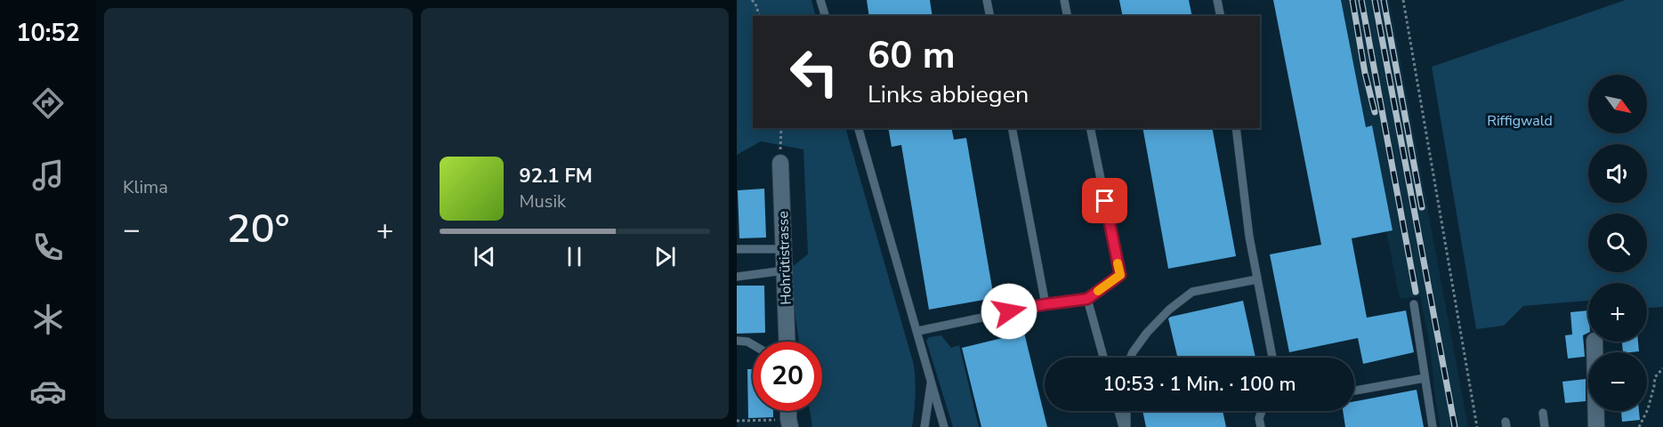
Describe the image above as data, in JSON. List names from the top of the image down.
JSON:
{
  "streets": {
    "street": ["Hohrütistrasse"]
  },
  "parks": ["Riffigwald"],
  "north": "bottom right",
  "page": {
    "tabs": "10:52",
    "tile": "Klima",
    "turn": ["60 m", "Links abbiegen"],
    "map_buttons": ["+", "−"],
    "song": ["92.1 FM", "Musik"],
    "heat": ["−", "20°", "+"],
    "limit": "20",
    "trip": "10:53 · 1 Min. · 100 m"
  }
}
